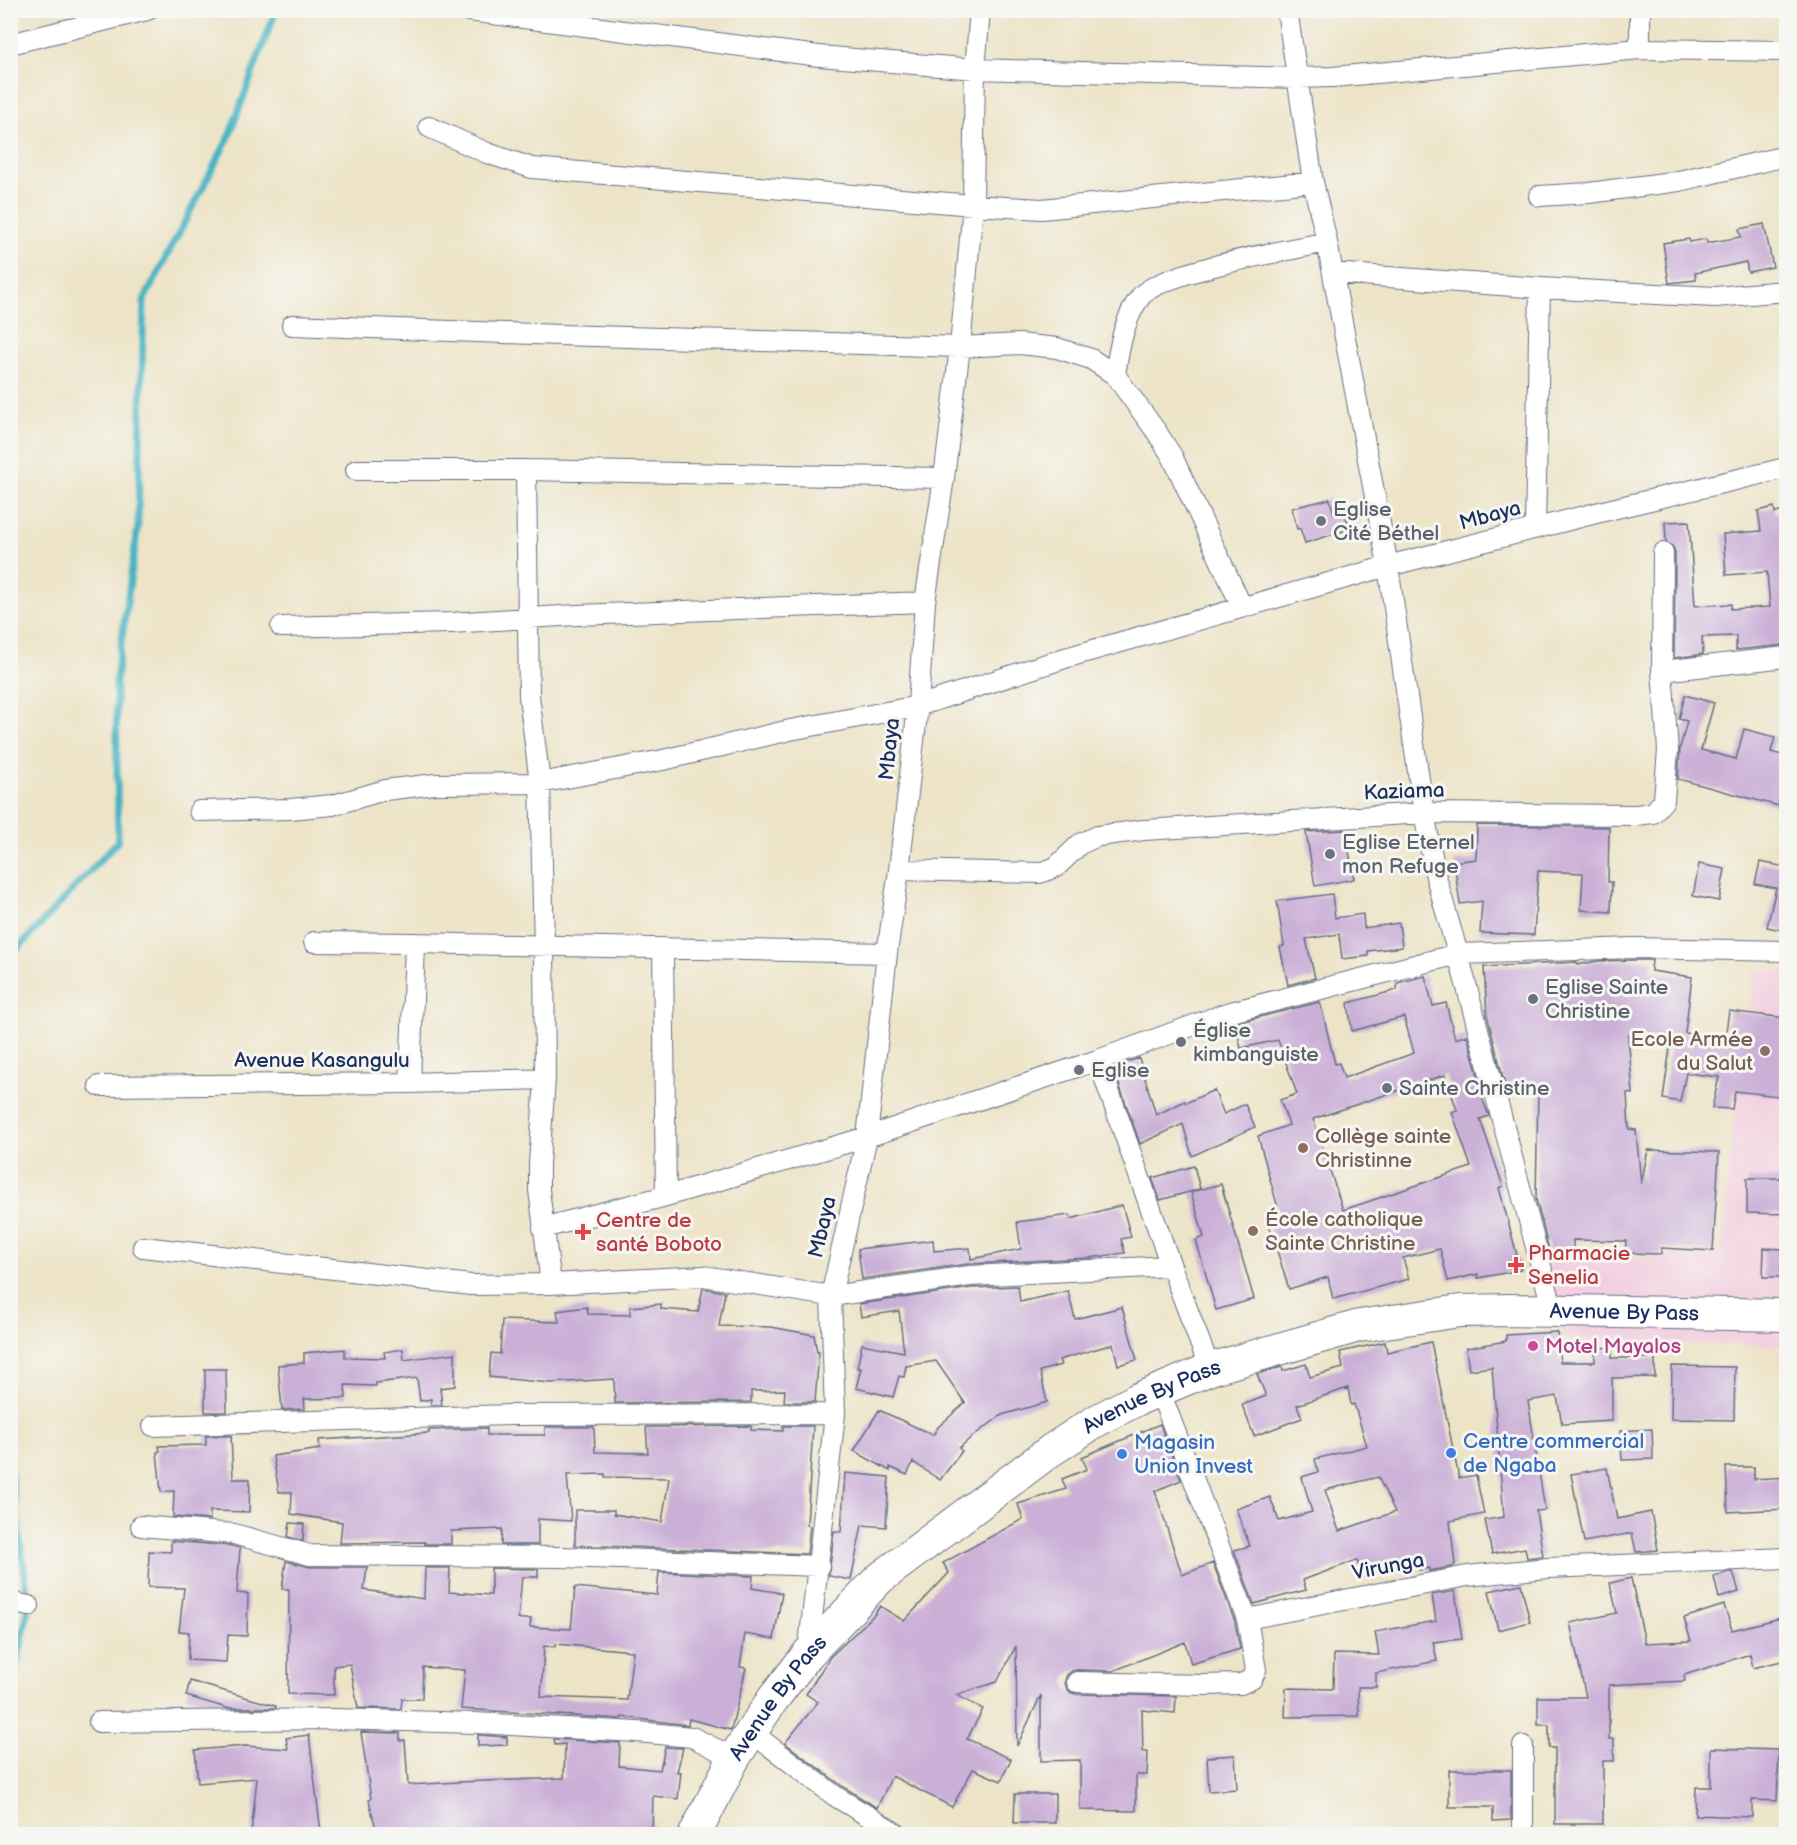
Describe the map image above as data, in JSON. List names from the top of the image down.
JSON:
{
  "streets": {
    "highway": ["Avenue By Pass"],
    "street": [
      "Mbaya",
      "Kaziama",
      "Avenue Kasangulu",
      "Virunga"
    ]
  },
  "crossings": [
    ["Mbaya", "Kaziama"],
    ["Mbaya", "Avenue By Pass"]
  ],
  "places": {
    "other": [
      "Eglise Cité Béthel",
      "Eglise Eternel mon Refuge",
      "Eglise Sainte Christine",
      "Église kimbanguiste",
      "Ecole Armée du Salut",
      "Eglise",
      "Sainte Christine",
      "Collège sainte Christinne",
      "École catholique Sainte Christine",
      "Motel Mayalos",
      "Centre commercial de Ngaba",
      "Magasin Union Invest"
    ],
    "health": ["Centre de santé Boboto", "Pharmacie Senelia"]
  }
}
